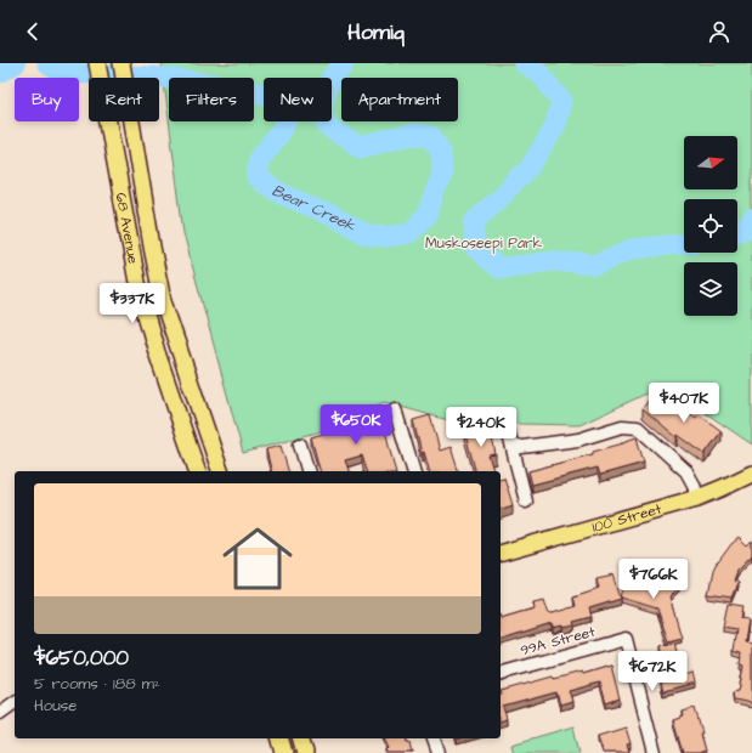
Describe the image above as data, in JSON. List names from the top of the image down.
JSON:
{
  "streets": {
    "main road": ["68 Avenue", "100 Street"],
    "street": ["99A Street"]
  },
  "water": ["Bear Creek"],
  "parks": ["Muskoseepi Park"],
  "north": "right",
  "page": {
    "header": "Homiq",
    "chip": [
      "Buy",
      "Rent",
      "Filters",
      "New",
      "Apartment"
    ],
    "price": [
      "$337K",
      "$407K",
      "$650K",
      "$240K",
      "$766K",
      "$672K"
    ],
    "list": [
      {
        "name": "$650,000",
        "note": "5 rooms · 188 m² · House"
      }
    ]
  }
}
